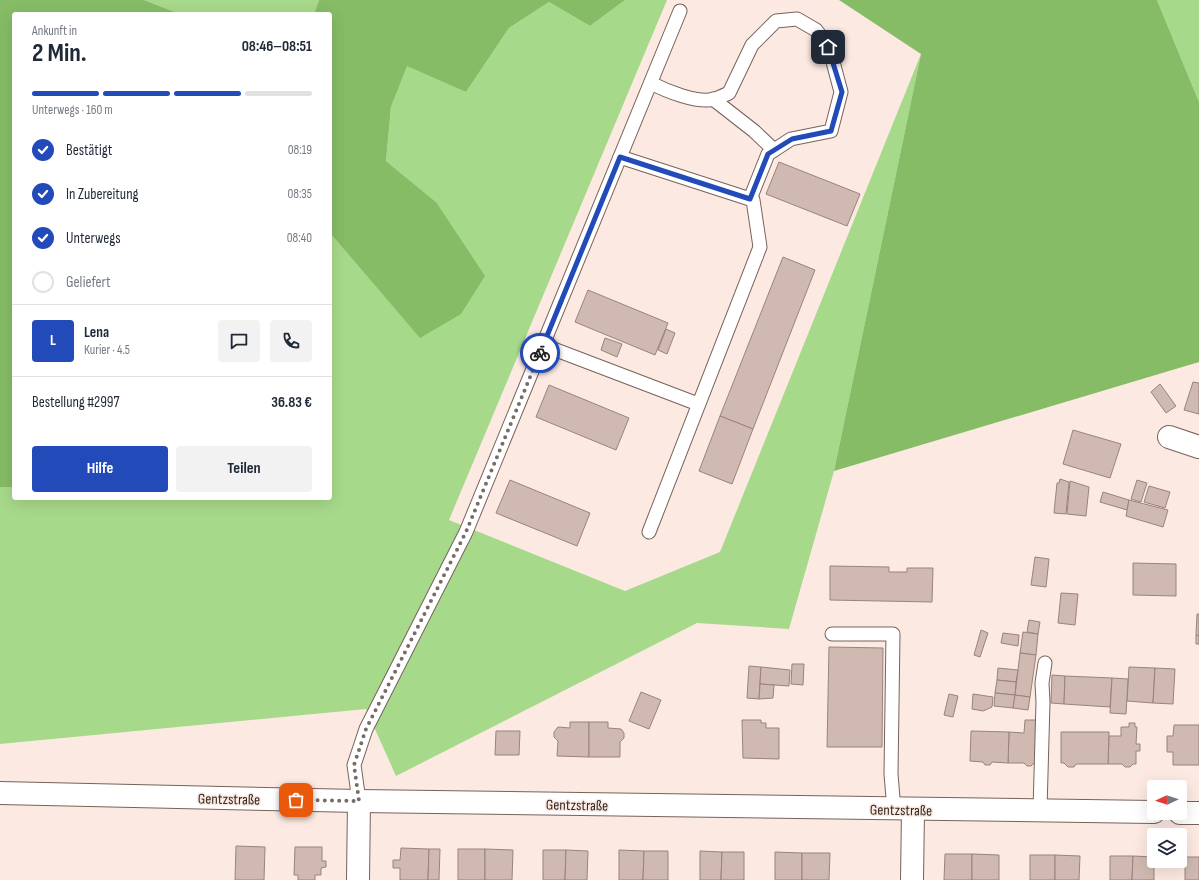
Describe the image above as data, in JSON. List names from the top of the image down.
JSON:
{
  "streets": {
    "street": ["Gentzstraße"]
  },
  "north": "left",
  "page": {
    "heading": ["2 Min.", "Ankunft in", "08:46–08:51"],
    "panel": [
      "Lena",
      "Kurier · 4.5",
      "Bestellung #2997",
      "36.83 €"
    ],
    "bar": "Unterwegs · 160 m",
    "list": [
      ["Bestätigt", "08:19"],
      ["In Zubereitung", "08:35"],
      ["Unterwegs", "08:40"],
      "Geliefert"
    ],
    "round": "L",
    "buttons": ["Hilfe", "Teilen"]
  }
}
